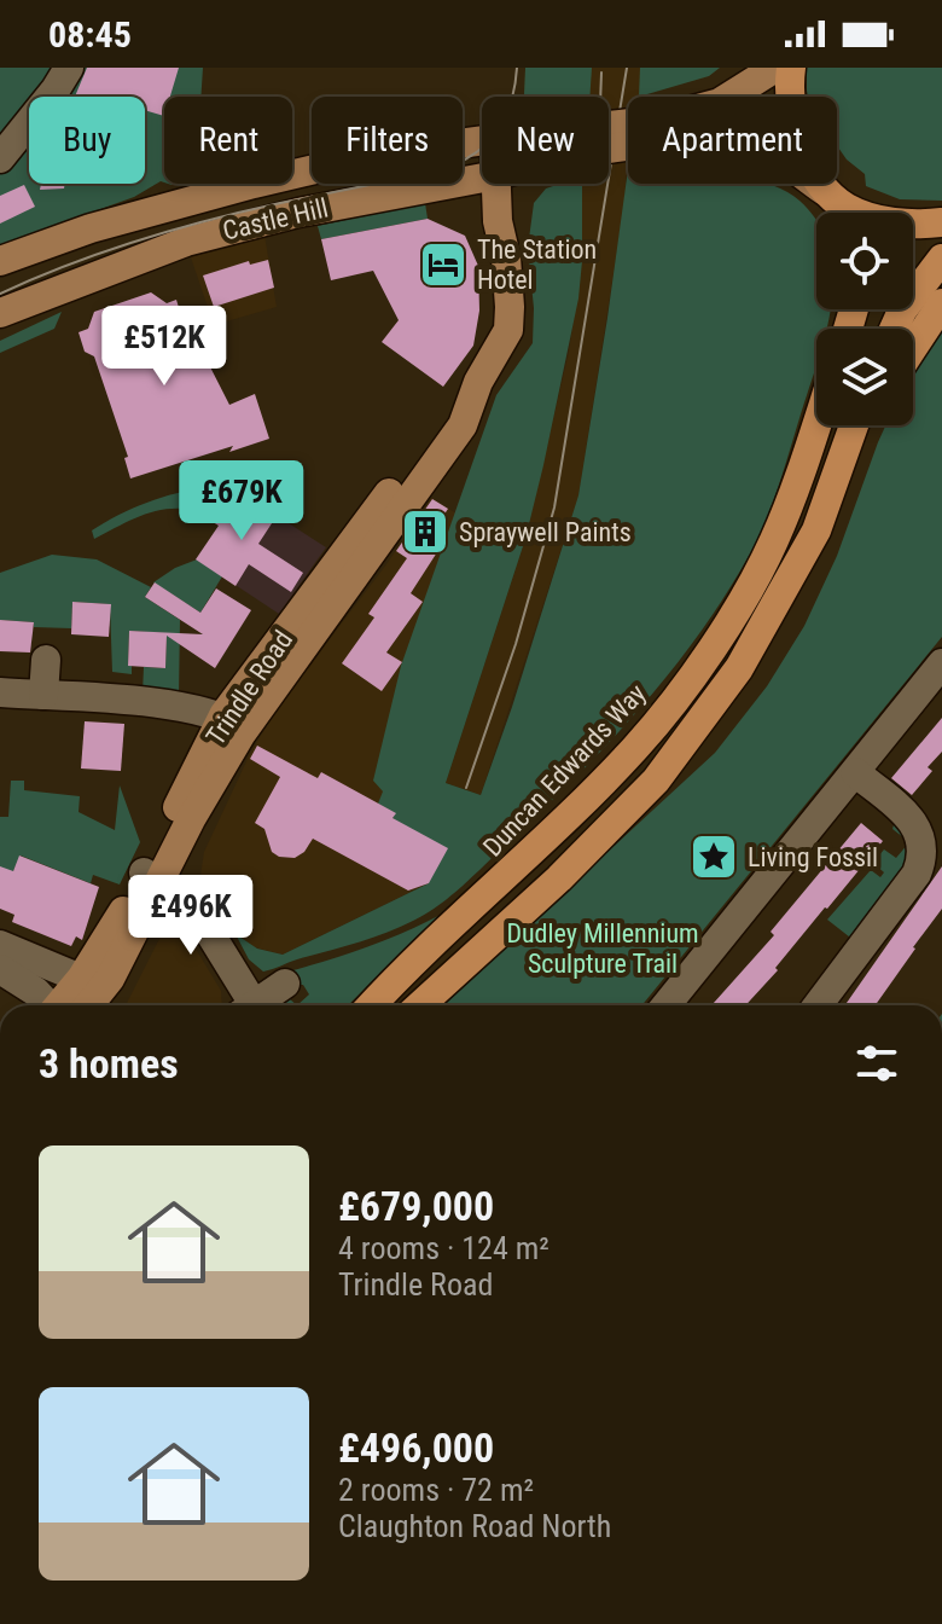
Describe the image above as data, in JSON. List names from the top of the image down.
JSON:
{
  "streets": {
    "highway": ["Duncan Edwards Way"],
    "main road": ["Castle Hill", "Trindle Road"]
  },
  "parks": ["Dudley Millennium Sculpture Trail"],
  "places": {
    "hotel": ["The Station Hotel"],
    "building": ["Spraywell Paints"],
    "place": ["Living Fossil"]
  },
  "page": {
    "status": "08:45",
    "chip": [
      "Buy",
      "Rent",
      "Filters",
      "New",
      "Apartment"
    ],
    "price": ["£512K", "£679K", "£496K"],
    "heading": "3 homes",
    "list": [
      {
        "name": "£679,000",
        "note": "4 rooms · 124 m² · Trindle Road"
      },
      {
        "name": "£496,000",
        "note": "2 rooms · 72 m² · Claughton Road North"
      }
    ]
  }
}
